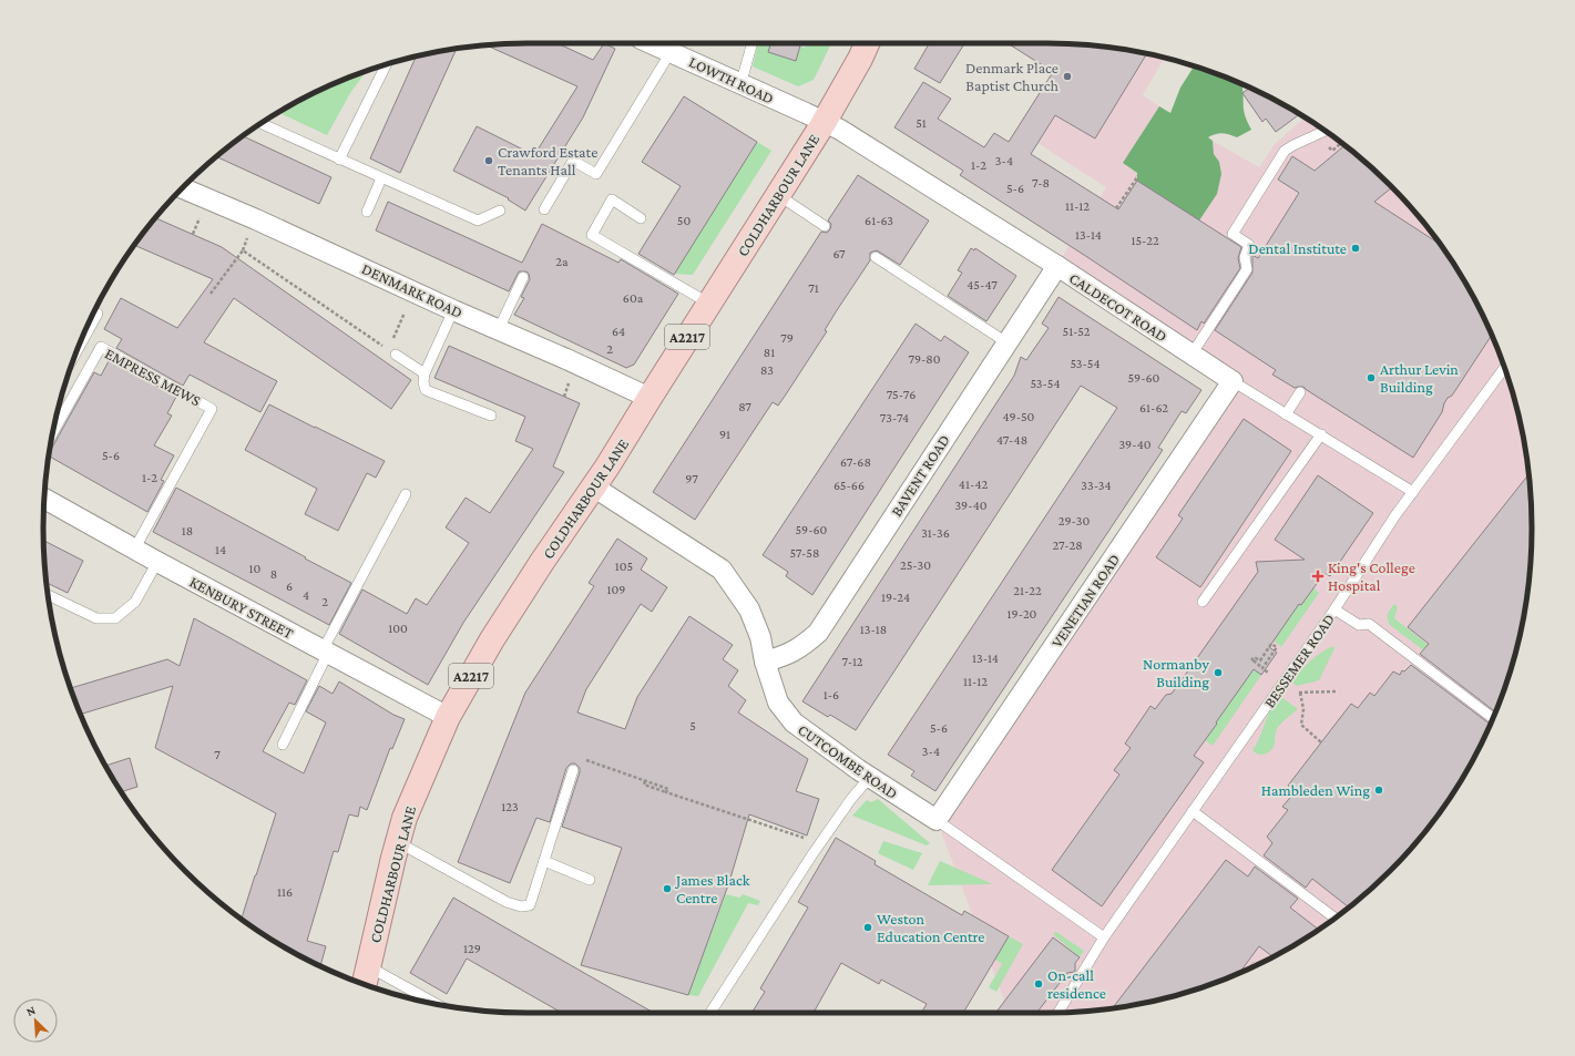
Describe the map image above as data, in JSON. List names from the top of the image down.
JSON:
{
  "streets": {
    "main road": ["COLDHARBOUR LANE", "A2217"],
    "street": [
      "LOWTH ROAD",
      "DENMARK ROAD",
      "CALDECOT ROAD",
      "BAVENT ROAD",
      "VENETIAN ROAD",
      "KENBURY STREET",
      "CUTCOMBE ROAD"
    ],
    "lane": ["EMPRESS MEWS", "BESSEMER ROAD"]
  },
  "crossings": [
    ["LOWTH ROAD", "COLDHARBOUR LANE"],
    ["LOWTH ROAD", "CALDECOT ROAD"],
    ["COLDHARBOUR LANE", "DENMARK ROAD"],
    ["COLDHARBOUR LANE", "CALDECOT ROAD"],
    ["COLDHARBOUR LANE", "KENBURY STREET"],
    ["COLDHARBOUR LANE", "CUTCOMBE ROAD"],
    ["CALDECOT ROAD", "BAVENT ROAD"],
    ["CALDECOT ROAD", "VENETIAN ROAD"],
    ["CALDECOT ROAD", "BESSEMER ROAD"],
    ["EMPRESS MEWS", "KENBURY STREET"],
    ["BAVENT ROAD", "CUTCOMBE ROAD"],
    ["VENETIAN ROAD", "CUTCOMBE ROAD"],
    ["BESSEMER ROAD", "CUTCOMBE ROAD"]
  ],
  "places": {
    "other": [
      "Denmark Place Baptist Church",
      "Crawford Estate Tenants Hall",
      "Dental Institute",
      "Arthur Levin Building",
      "Normanby Building",
      "Hambleden Wing",
      "James Black Centre",
      "Weston Education Centre",
      "On-call residence"
    ],
    "health": ["King's College Hospital"]
  },
  "house_numbers": [
    "51",
    "3-4",
    "1-2",
    "7-8",
    "5-6",
    "11-12",
    "50",
    "61-63",
    "13-14",
    "15-22",
    "67",
    "2a",
    "45-47",
    "71",
    "60a",
    "64",
    "51-52",
    "79",
    "2",
    "81",
    "79-80",
    "53-54",
    "83",
    "59-60",
    "53-54",
    "75-76",
    "87",
    "61-62",
    "49-50",
    "73-74",
    "91",
    "47-48",
    "39-40",
    "5-6",
    "67-68",
    "1-2",
    "97",
    "41-42",
    "65-66",
    "33-34",
    "39-40",
    "29-30",
    "59-60",
    "18",
    "31-36",
    "27-28",
    "14",
    "57-58",
    "25-30",
    "105",
    "10",
    "8",
    "6",
    "109",
    "21-22",
    "4",
    "19-24",
    "2",
    "19-20",
    "100",
    "13-18",
    "13-14",
    "7-12",
    "11-12",
    "1-6",
    "5",
    "5-6",
    "3-4",
    "7",
    "123",
    "116",
    "129"
  ],
  "north": "top left"
}
